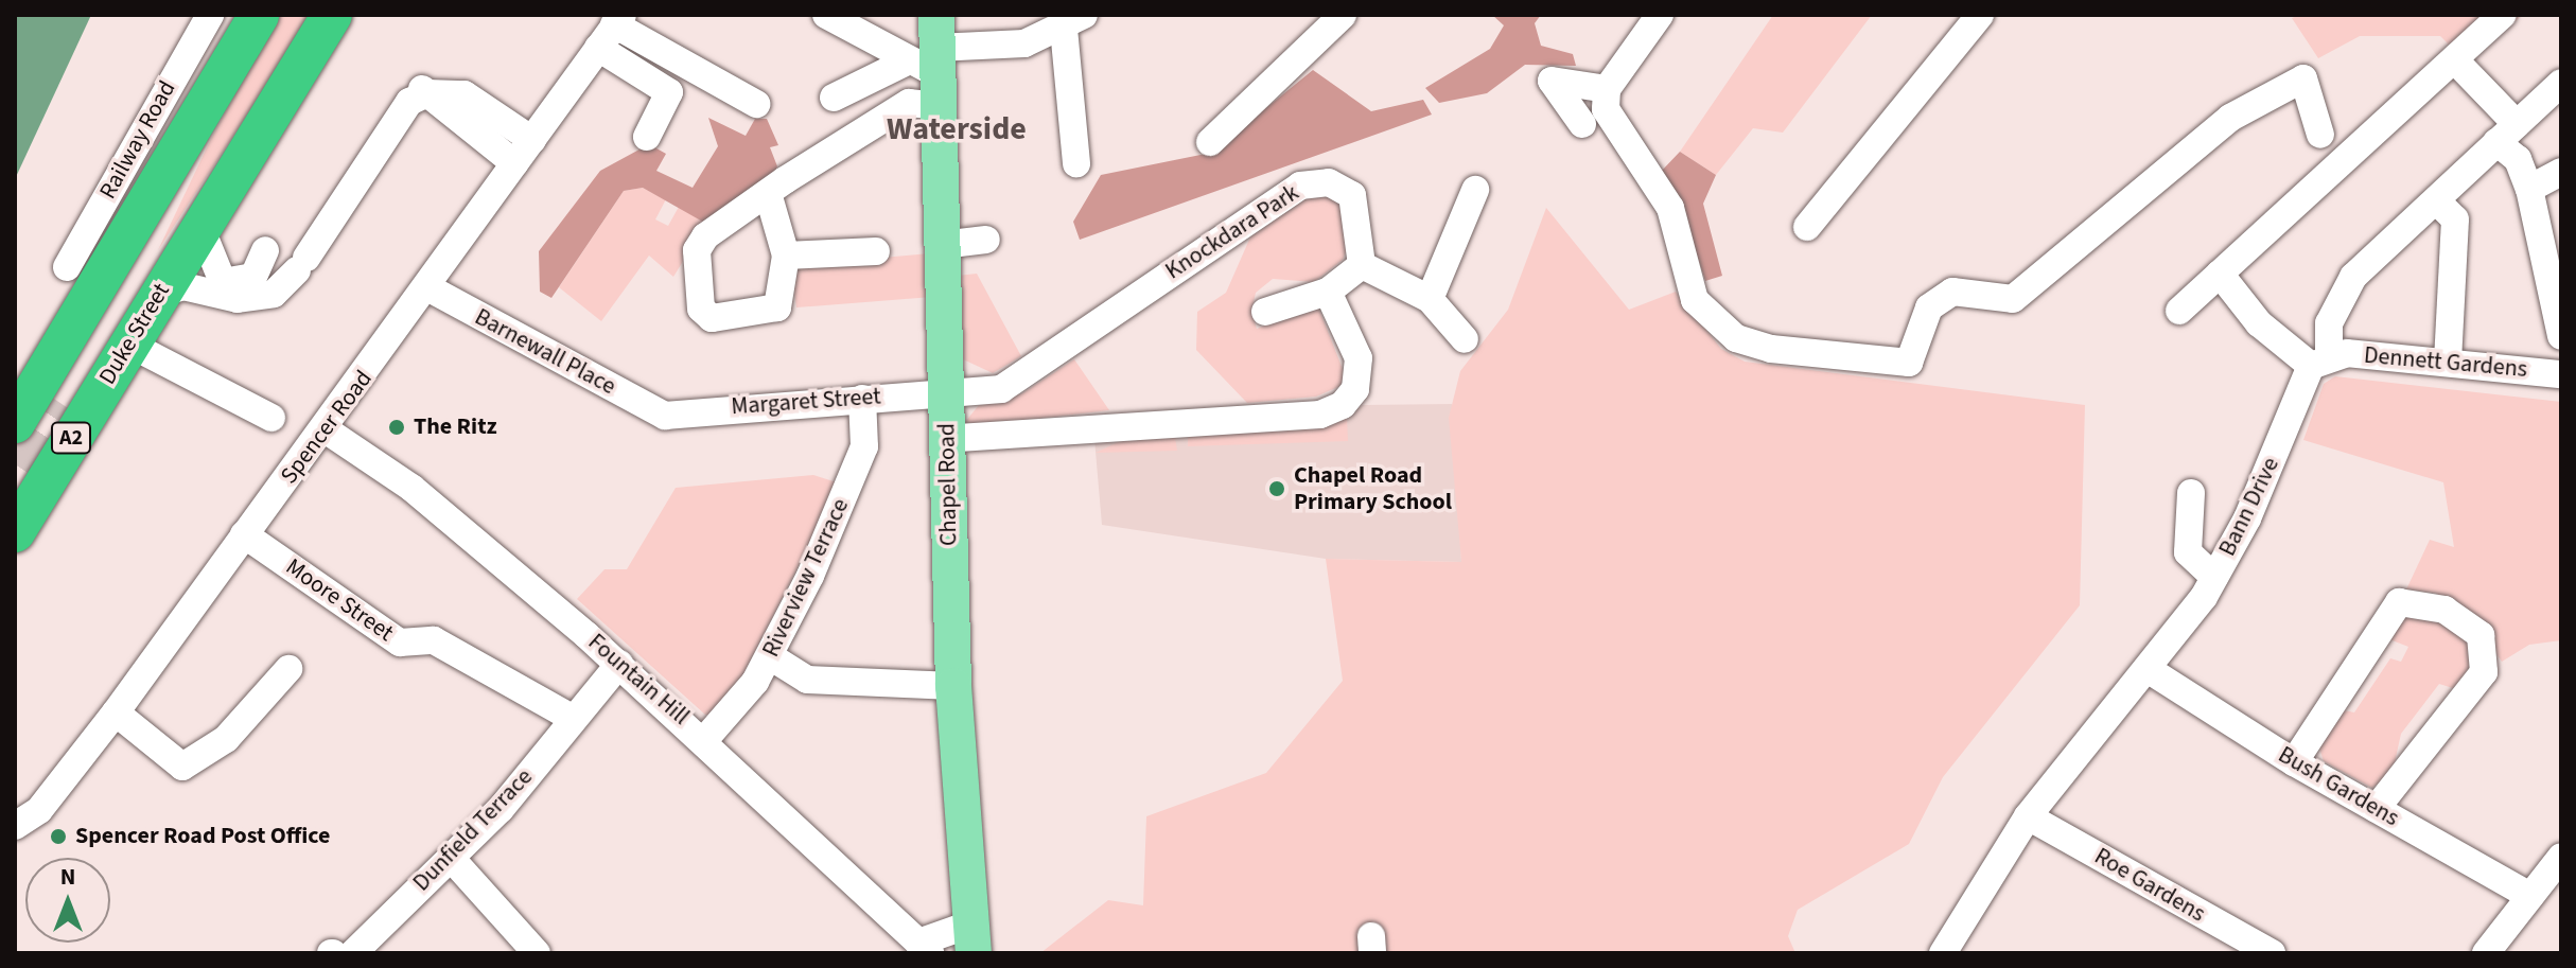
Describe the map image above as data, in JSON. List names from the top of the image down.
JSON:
{
  "streets": {
    "highway": ["Duke Street", "A2"],
    "main road": ["Chapel Road"],
    "street": [
      "Railway Road",
      "Knockdara Park",
      "Barnewall Place",
      "Dennett Gardens",
      "Margaret Street",
      "Spencer Road",
      "Bann Drive",
      "Riverview Terrace",
      "Moore Street",
      "Fountain Hill",
      "Bush Gardens",
      "Dunfield Terrace",
      "Roe Gardens"
    ]
  },
  "crossings": [
    ["Knockdara Park", "Margaret Street"],
    ["Knockdara Park", "Chapel Road"],
    ["Barnewall Place", "Margaret Street"],
    ["Barnewall Place", "Spencer Road"],
    ["Dennett Gardens", "Bann Drive"],
    ["Margaret Street", "Chapel Road"],
    ["Margaret Street", "Riverview Terrace"],
    ["Spencer Road", "Moore Street"],
    ["Spencer Road", "Fountain Hill"],
    ["Bann Drive", "Bush Gardens"],
    ["Bann Drive", "Roe Gardens"],
    ["Riverview Terrace", "Fountain Hill"],
    ["Moore Street", "Dunfield Terrace"],
    ["Fountain Hill", "Dunfield Terrace"]
  ],
  "districts": ["Waterside"],
  "places": ["The Ritz", "Chapel Road Primary School", "Spencer Road Post Office"],
  "north": "top"
}
